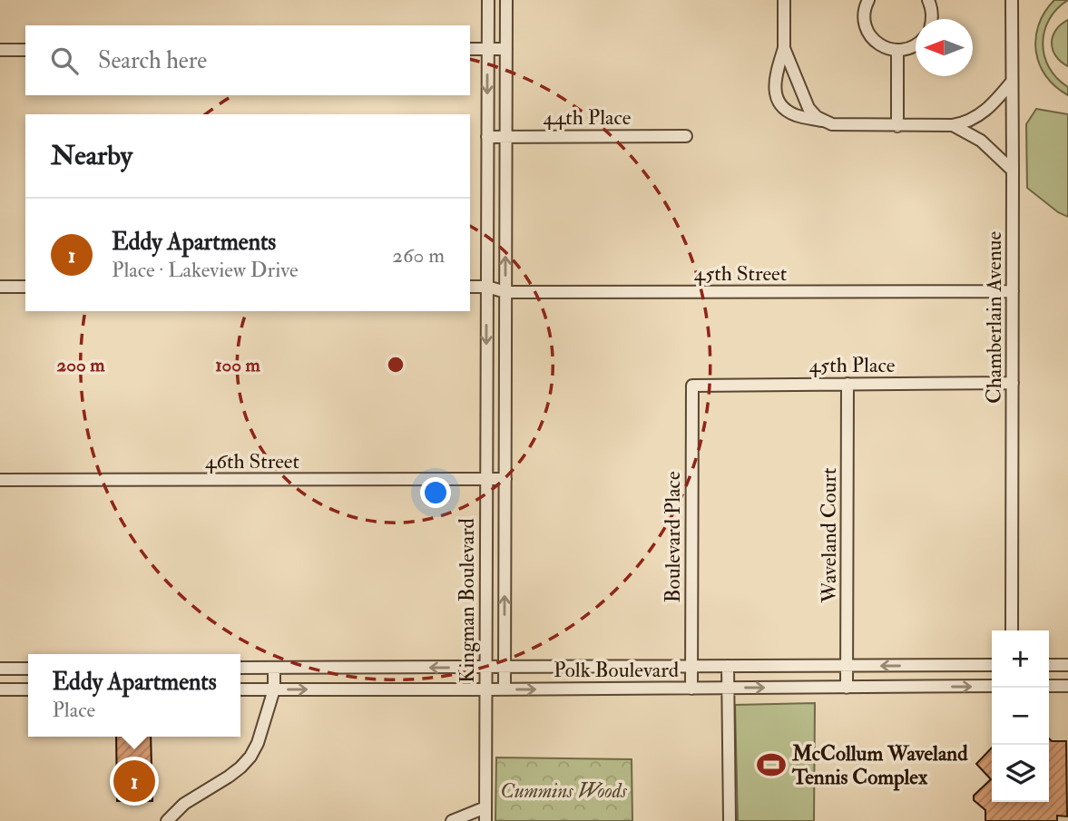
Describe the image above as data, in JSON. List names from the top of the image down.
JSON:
{
  "streets": {
    "street": [
      "44th Place",
      "45th Street",
      "Chamberlain Avenue",
      "45th Place",
      "46th Street",
      "Waveland Court",
      "Boulevard Place",
      "Kingman Boulevard",
      "Polk Boulevard"
    ]
  },
  "crossings": [
    ["44th Place", "Kingman Boulevard"],
    ["45th Street", "Chamberlain Avenue"],
    ["45th Street", "Kingman Boulevard"],
    ["Chamberlain Avenue", "45th Place"],
    ["45th Place", "Waveland Court"],
    ["45th Place", "Boulevard Place"],
    ["46th Street", "Kingman Boulevard"],
    ["Waveland Court", "Polk Boulevard"],
    ["Boulevard Place", "Polk Boulevard"],
    ["Kingman Boulevard", "Polk Boulevard"]
  ],
  "parks": ["Cummins Woods"],
  "places": {
    "sports": ["McCollum Waveland Tennis Complex"]
  },
  "north": "left",
  "page": {
    "search": "Search here",
    "heading": "Nearby",
    "list": [
      {
        "mark": "1",
        "name": "Eddy Apartments",
        "note": "Place · Lakeview Drive",
        "value": "260 m"
      }
    ],
    "map_buttons": ["+", "−"],
    "popup": ["Eddy Apartments", "Place"],
    "pins": "1"
  },
  "rings": ["100 m", "200 m"]
}
